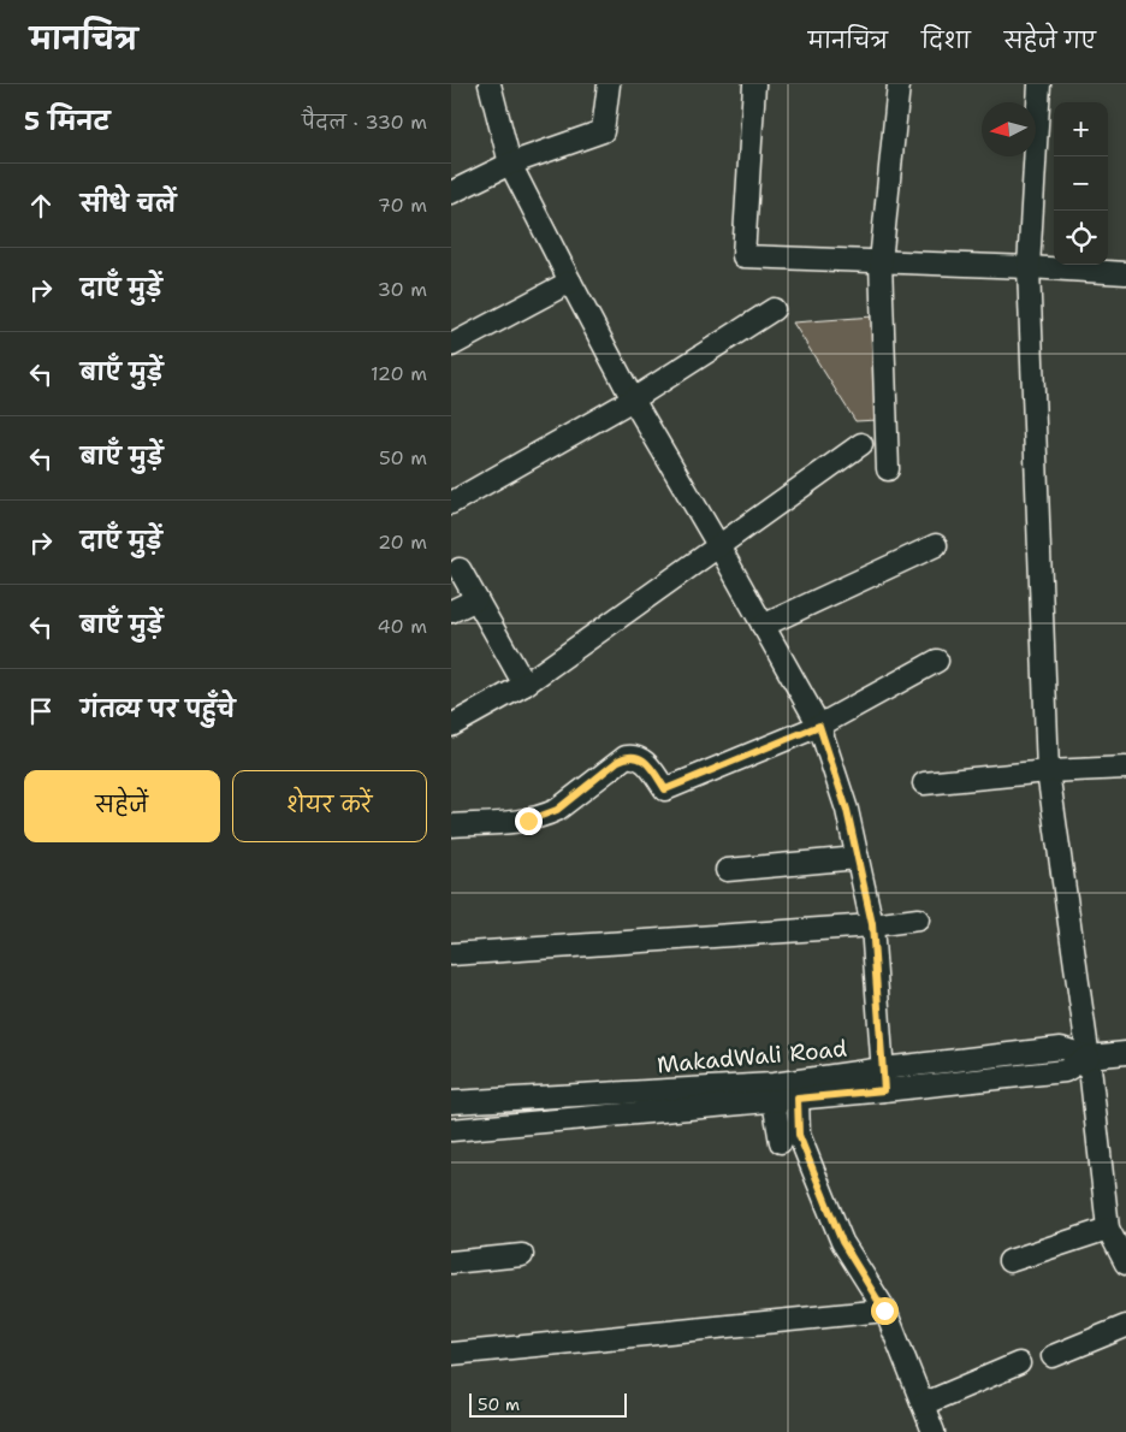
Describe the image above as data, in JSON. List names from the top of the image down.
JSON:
{
  "streets": {
    "street": ["MakadWali Road"]
  },
  "scale_bar": "50 m",
  "north": "left",
  "page": {
    "header": "मानचित्र",
    "nav": ["मानचित्र", "दिशा", "सहेजे गए"],
    "heading": ["5 मिनट", "पैदल · 330 m"],
    "map_buttons": ["+", "−"],
    "list": [
      ["सीधे चलें", "70 m"],
      ["दाएँ मुड़ें", "30 m"],
      ["बाएँ मुड़ें", "120 m"],
      ["बाएँ मुड़ें", "50 m"],
      ["दाएँ मुड़ें", "20 m"],
      ["बाएँ मुड़ें", "40 m"],
      "गंतव्य पर पहुँचे"
    ],
    "buttons": ["सहेजें", "शेयर करें"],
    "scale": "50 m"
  }
}
